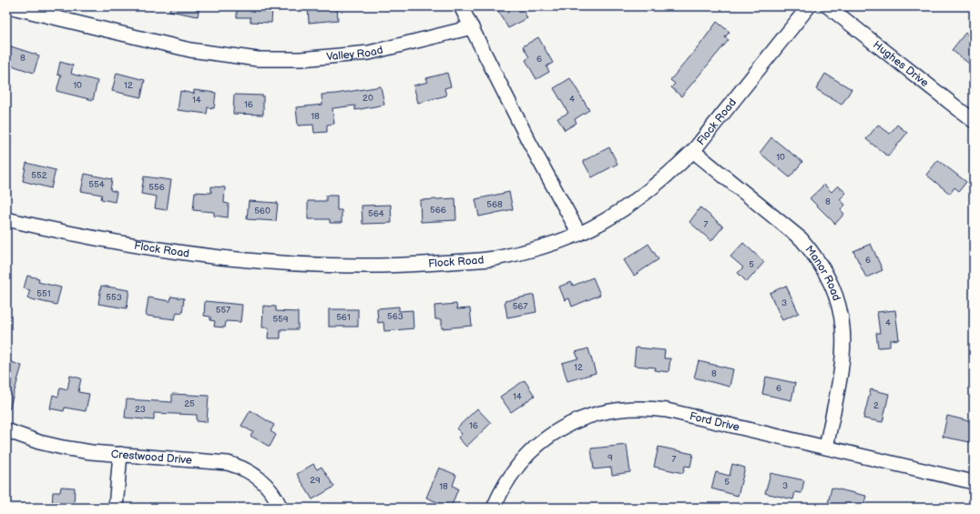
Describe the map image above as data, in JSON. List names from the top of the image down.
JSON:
{
  "streets": {
    "street": [
      "Valley Road",
      "Hughes Drive",
      "Flock Road",
      "Manor Road",
      "Ford Drive",
      "Crestwood Drive"
    ]
  },
  "crossings": [
    ["Flock Road", "Manor Road"],
    ["Manor Road", "Ford Drive"]
  ],
  "house_numbers": [
    "8",
    "6",
    "10",
    "12",
    "20",
    "4",
    "14",
    "16",
    "18",
    "10",
    "552",
    "554",
    "556",
    "8",
    "568",
    "566",
    "560",
    "564",
    "7",
    "6",
    "5",
    "551",
    "553",
    "3",
    "567",
    "557",
    "563",
    "561",
    "559",
    "4",
    "12",
    "8",
    "6",
    "14",
    "25",
    "2",
    "23",
    "16",
    "9",
    "7",
    "29",
    "5",
    "3",
    "18"
  ]
}
